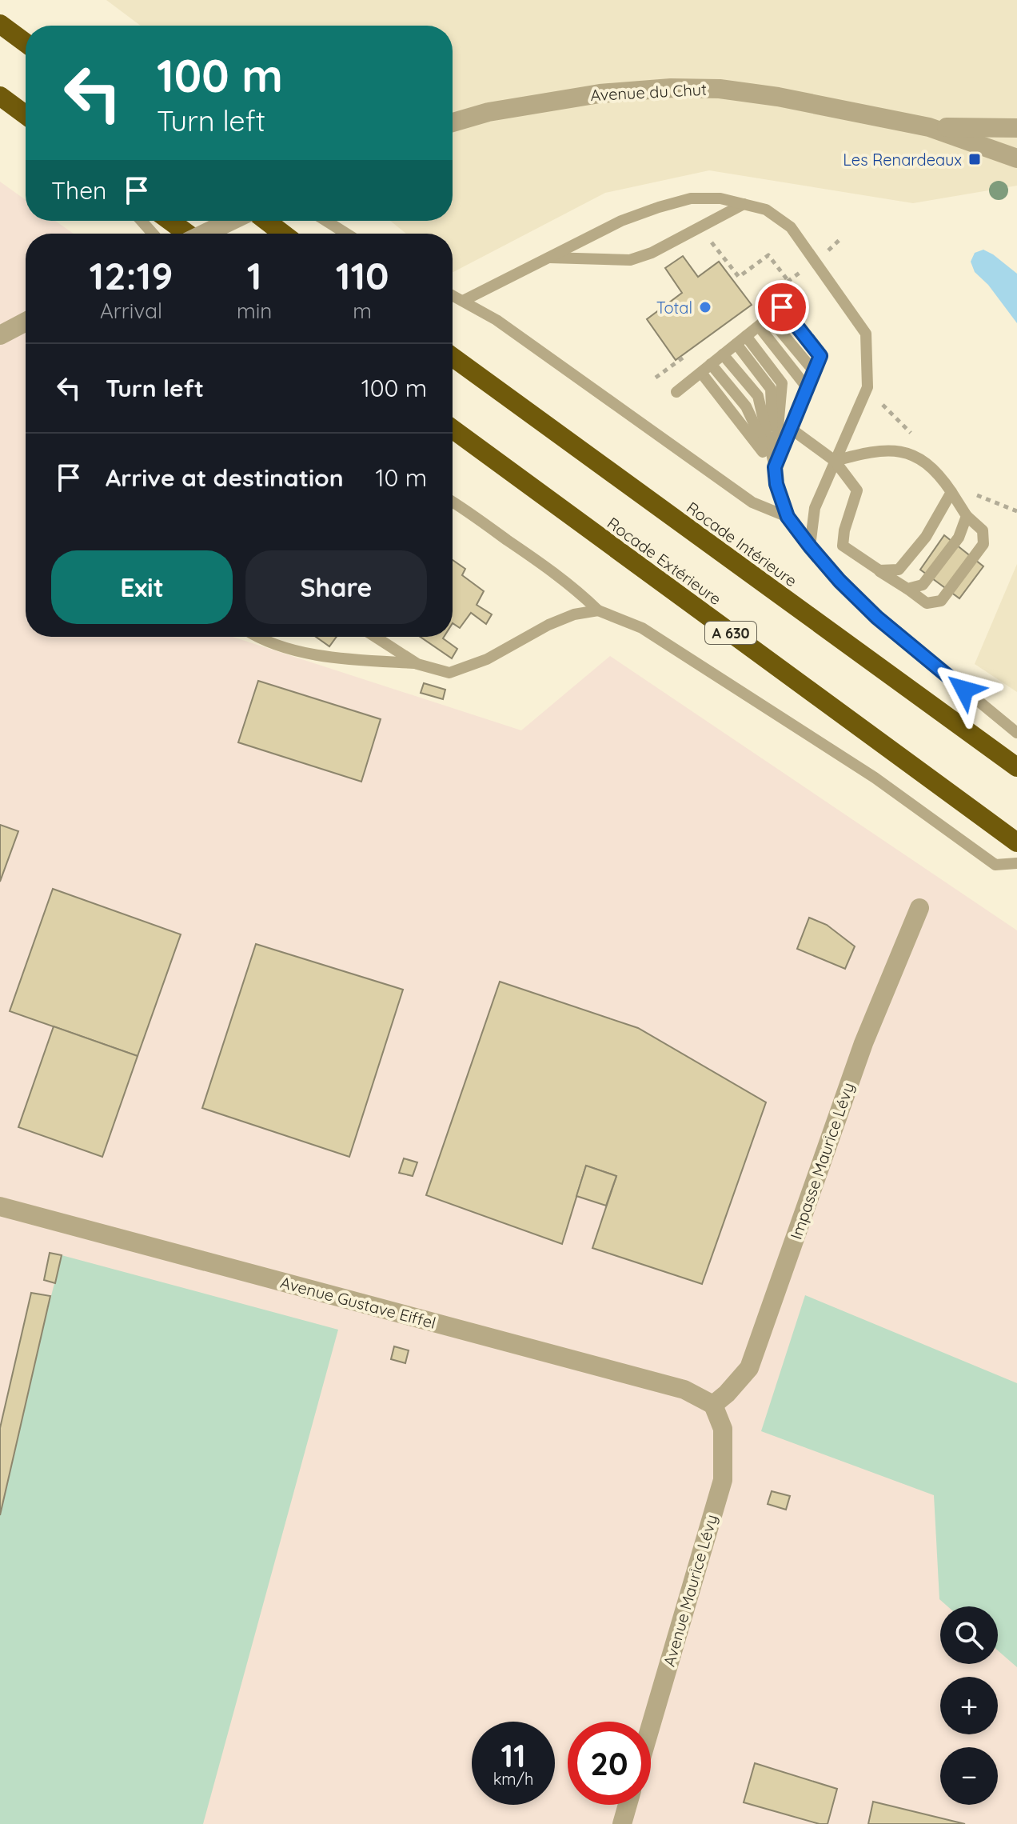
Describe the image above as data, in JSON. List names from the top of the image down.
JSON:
{
  "streets": {
    "highway": ["Rocade Intérieure", "Rocade Extérieure", "A 630"],
    "street": [
      "Avenue du Chut",
      "Impasse Maurice Lévy",
      "Avenue Gustave Eiffel",
      "Avenue Maurice Lévy"
    ]
  },
  "crossings": [
    ["Impasse Maurice Lévy", "Avenue Gustave Eiffel"],
    ["Impasse Maurice Lévy", "Avenue Maurice Lévy"],
    ["Avenue Gustave Eiffel", "Avenue Maurice Lévy"]
  ],
  "places": {
    "transit": ["Les Renardeaux"],
    "other": ["Total"]
  },
  "page": {
    "turn": ["100 m", "Turn left"],
    "then": "Then",
    "eta": [
      "12:19",
      "Arrival",
      "1",
      "min",
      "110",
      "m"
    ],
    "list": [
      {
        "name": "Turn left",
        "value": "100 m"
      },
      {
        "name": "Arrive at destination",
        "value": "10 m"
      }
    ],
    "buttons": ["Exit", "Share"],
    "map_buttons": ["+", "−"],
    "speed": "11 km/h",
    "limit": "20"
  }
}
